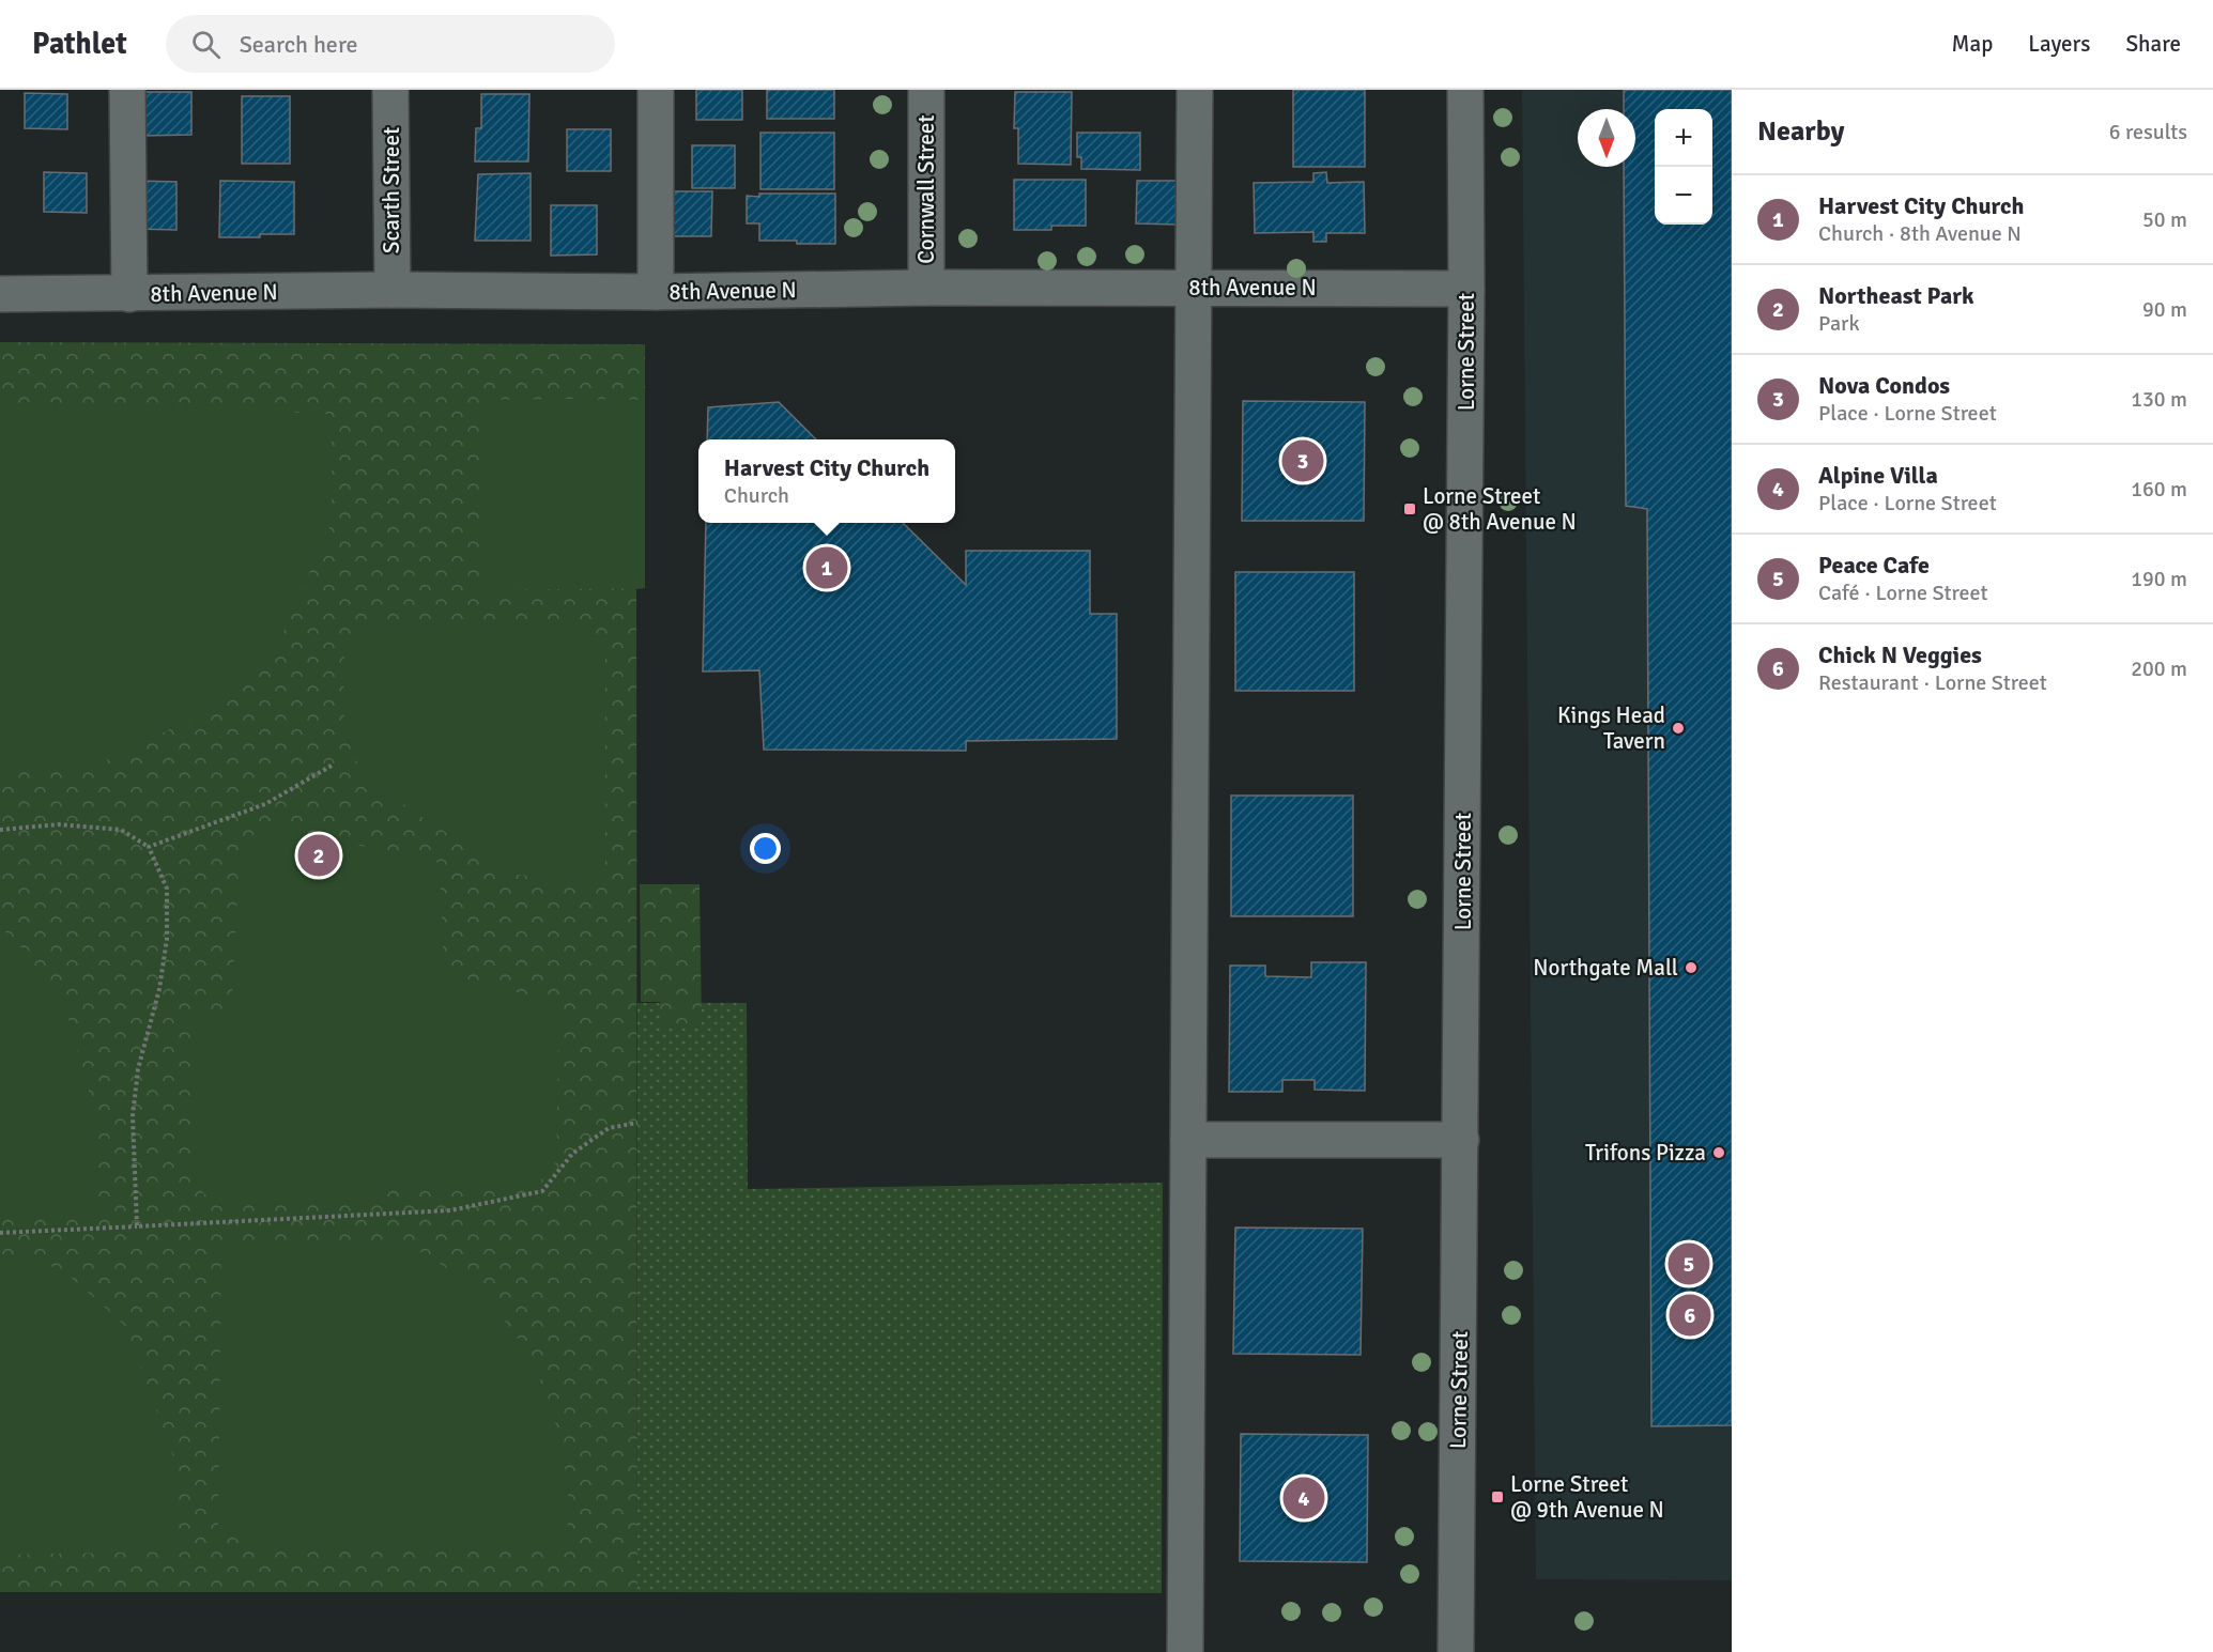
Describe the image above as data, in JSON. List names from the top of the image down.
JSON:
{
  "streets": {
    "street": [
      "Cornwall Street",
      "Scarth Street",
      "8th Avenue N",
      "Lorne Street"
    ]
  },
  "crossings": [
    ["Cornwall Street", "8th Avenue N"],
    ["Scarth Street", "8th Avenue N"],
    ["8th Avenue N", "Lorne Street"]
  ],
  "places": {
    "transit": ["Lorne Street @ 8th Avenue N", "Lorne Street @ 9th Avenue N"],
    "other": ["Kings Head Tavern", "Northgate Mall", "Trifons Pizza"]
  },
  "north": "bottom",
  "page": {
    "header": "Pathlet",
    "search": "Search here",
    "nav": ["Map", "Layers", "Share"],
    "heading": ["Nearby", "6 results"],
    "map_buttons": ["+", "−"],
    "list": [
      {
        "mark": "1",
        "name": "Harvest City Church",
        "note": "Church · 8th Avenue N",
        "value": "50 m"
      },
      {
        "mark": "2",
        "name": "Northeast Park",
        "note": "Park",
        "value": "90 m"
      },
      {
        "mark": "3",
        "name": "Nova Condos",
        "note": "Place · Lorne Street",
        "value": "130 m"
      },
      {
        "mark": "4",
        "name": "Alpine Villa",
        "note": "Place · Lorne Street",
        "value": "160 m"
      },
      {
        "mark": "5",
        "name": "Peace Cafe",
        "note": "Café · Lorne Street",
        "value": "190 m"
      },
      {
        "mark": "6",
        "name": "Chick N Veggies",
        "note": "Restaurant · Lorne Street",
        "value": "200 m"
      }
    ],
    "pins": [
      "3",
      "1",
      "2",
      "5",
      "6",
      "4"
    ],
    "popup": ["Harvest City Church", "Church"]
  }
}
